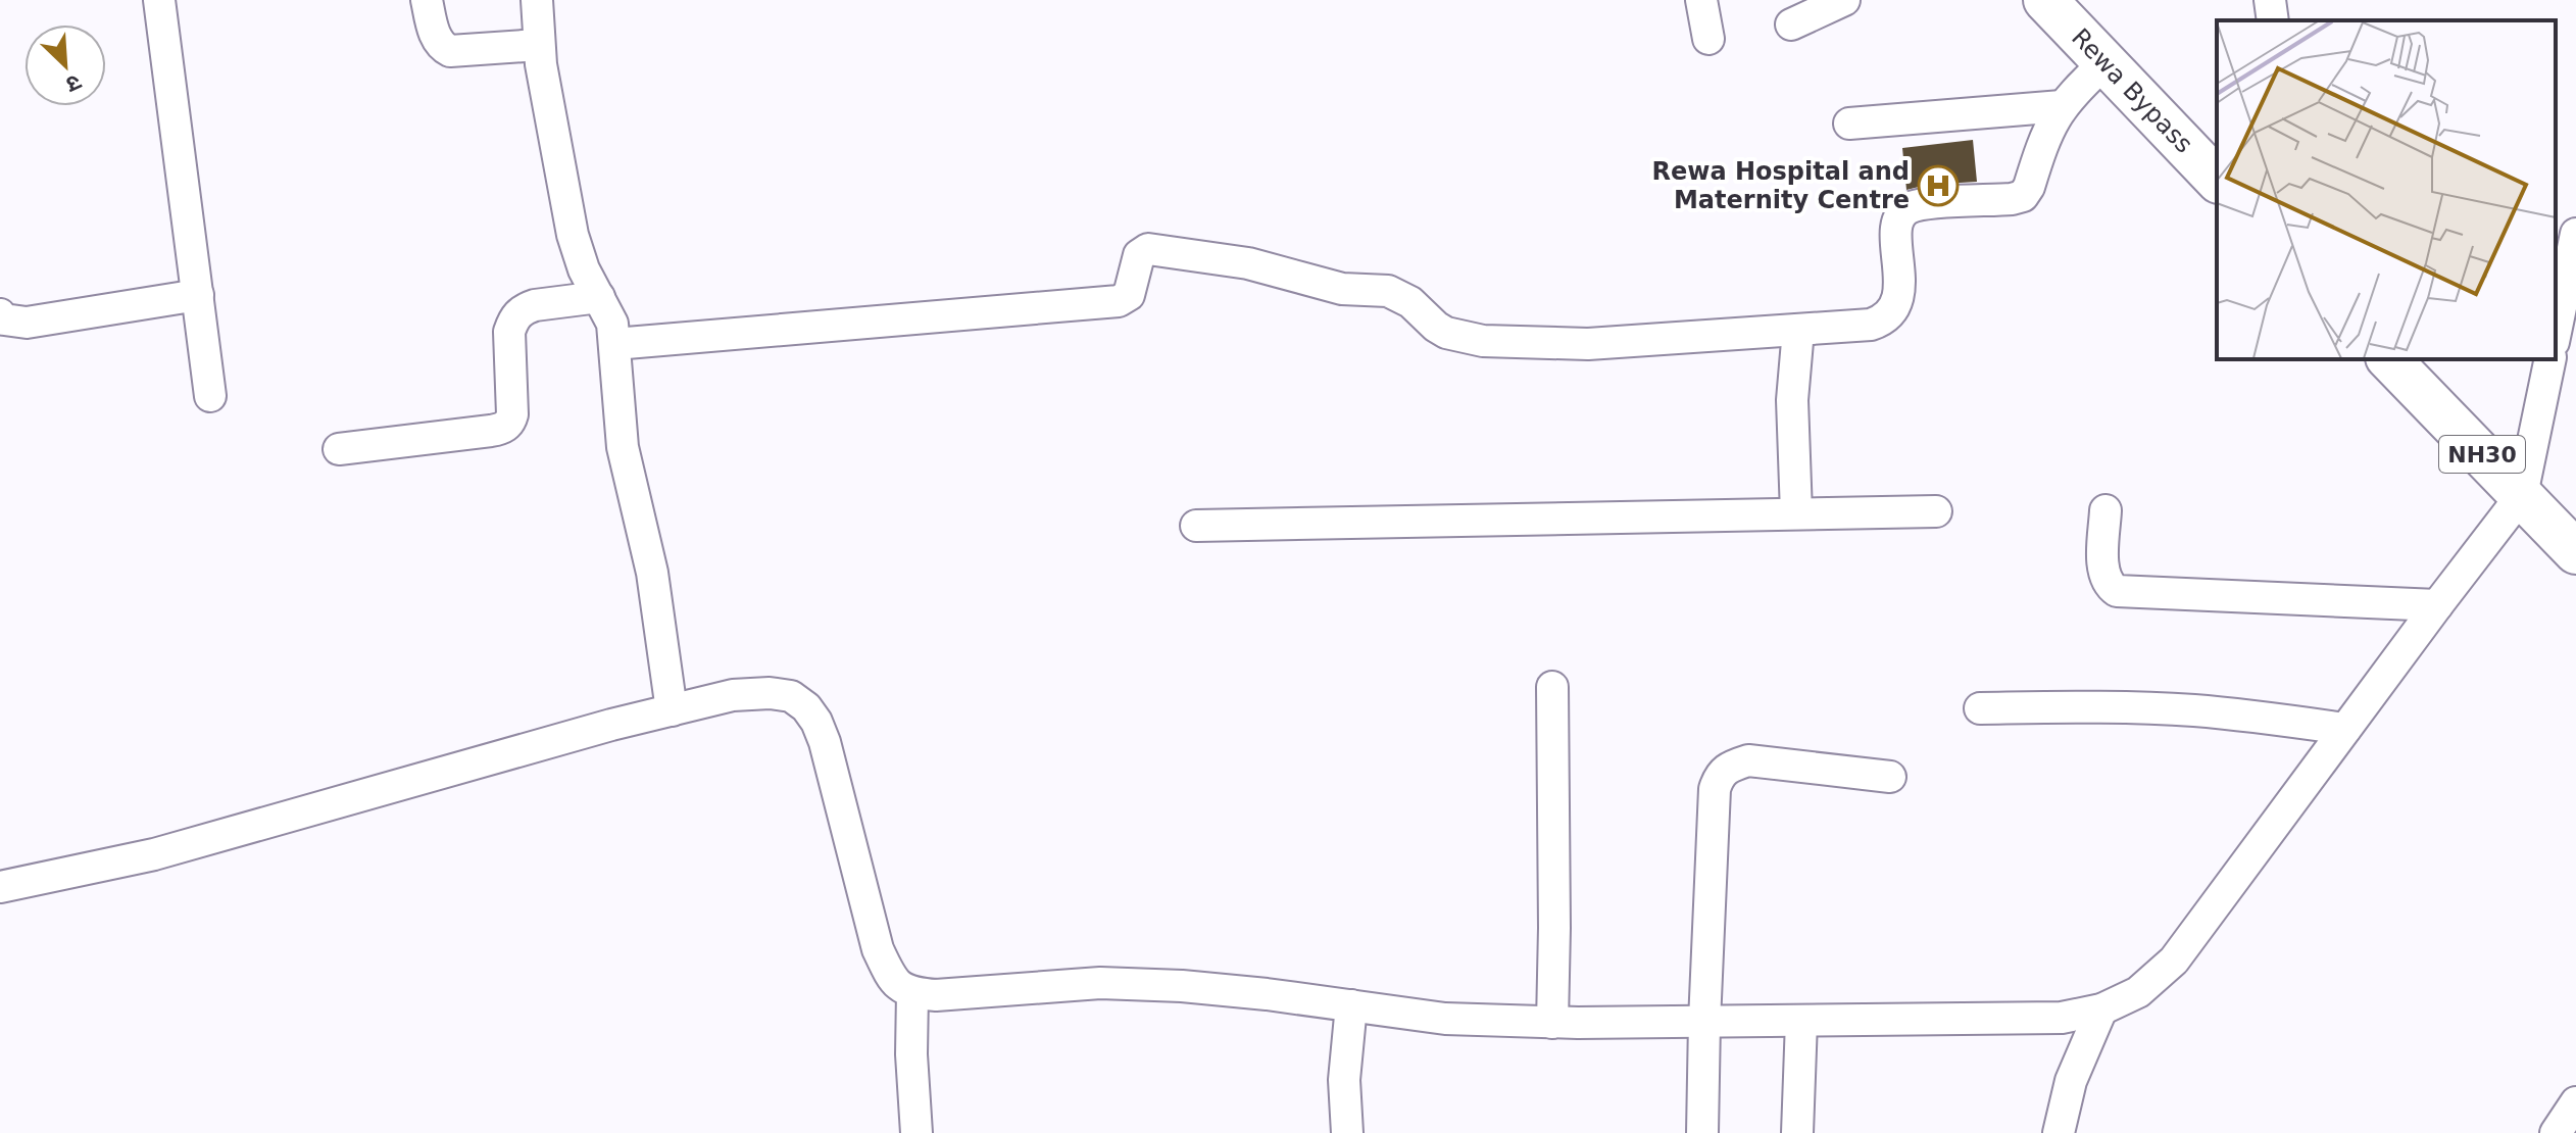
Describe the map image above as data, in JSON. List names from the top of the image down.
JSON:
{
  "streets": {
    "highway": ["Rewa Bypass", "NH30"]
  },
  "places": {
    "hospital": ["Rewa Hospital and Maternity Centre"]
  },
  "north": "bottom right"
}
